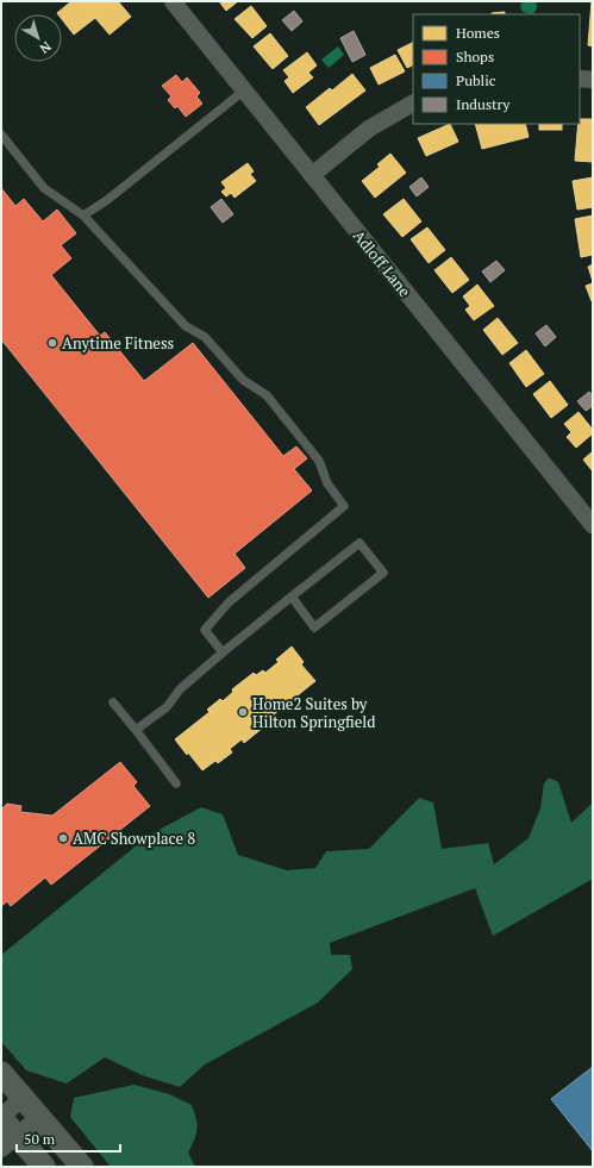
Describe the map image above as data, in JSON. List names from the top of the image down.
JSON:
{
  "streets": {
    "street": ["Adloff Lane"]
  },
  "places": ["Anytime Fitness", "Home2 Suites by Hilton Springfield", "AMC Showplace 8"],
  "legend": [
    "Homes",
    "Shops",
    "Public",
    "Industry"
  ],
  "scale_bar": "50 m",
  "north": "bottom right"
}
